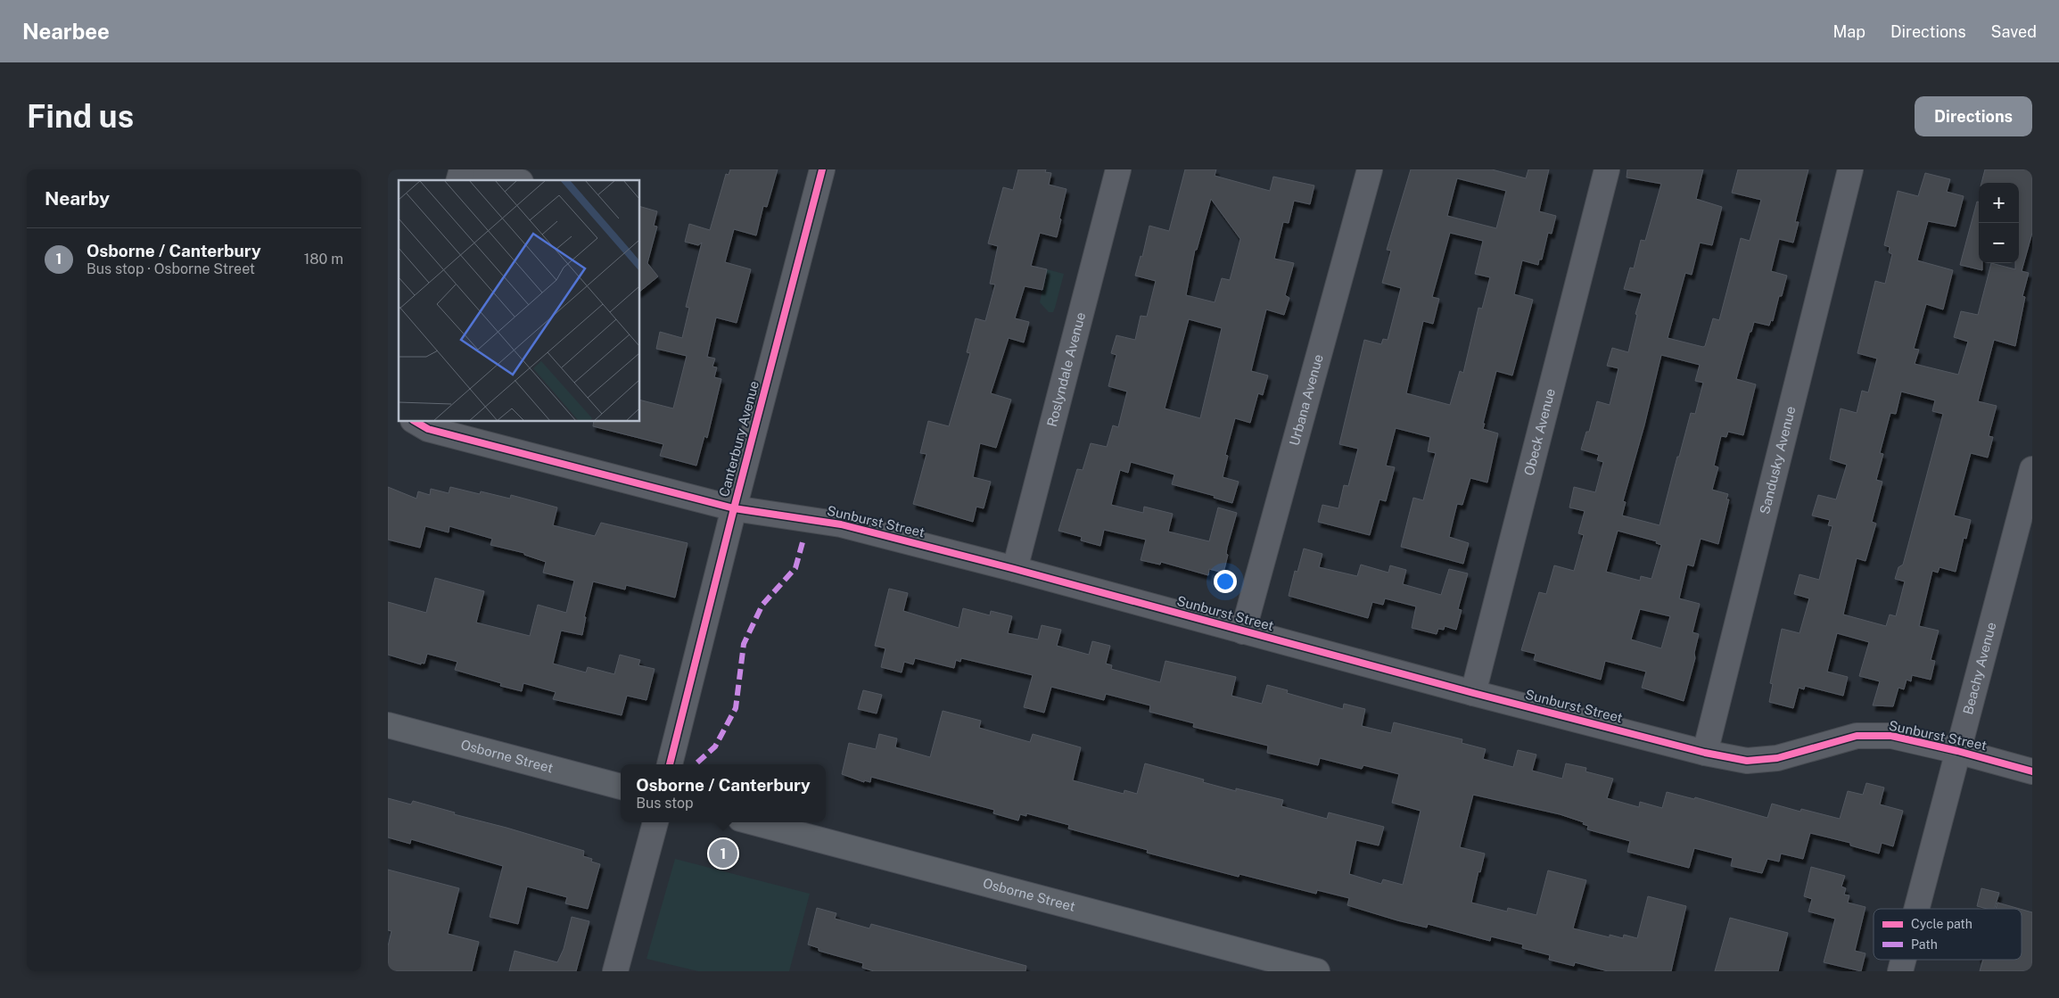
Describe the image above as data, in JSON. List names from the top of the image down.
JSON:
{
  "streets": {
    "main road": ["Osborne Street"],
    "street": [
      "Roslyndale Avenue",
      "Urbana Avenue",
      "Obeck Avenue",
      "Canterbury Avenue",
      "Sandusky Avenue",
      "Sunburst Street",
      "Beachy Avenue"
    ]
  },
  "crossings": [
    ["Roslyndale Avenue", "Sunburst Street"],
    ["Urbana Avenue", "Sunburst Street"],
    ["Obeck Avenue", "Sunburst Street"],
    ["Canterbury Avenue", "Sunburst Street"],
    ["Sandusky Avenue", "Sunburst Street"],
    ["Sunburst Street", "Beachy Avenue"]
  ],
  "legend": ["Cycle path", "Path"],
  "page": {
    "header": "Nearbee",
    "nav": ["Map", "Directions", "Saved"],
    "buttons": "Directions",
    "title": "Find us",
    "heading": "Nearby",
    "map_buttons": ["+", "−"],
    "list": [
      {
        "mark": "1",
        "name": "Osborne / Canterbury",
        "note": "Bus stop · Osborne Street",
        "value": "180 m"
      }
    ],
    "popup": ["Osborne / Canterbury", "Bus stop"],
    "pins": "1"
  }
}
